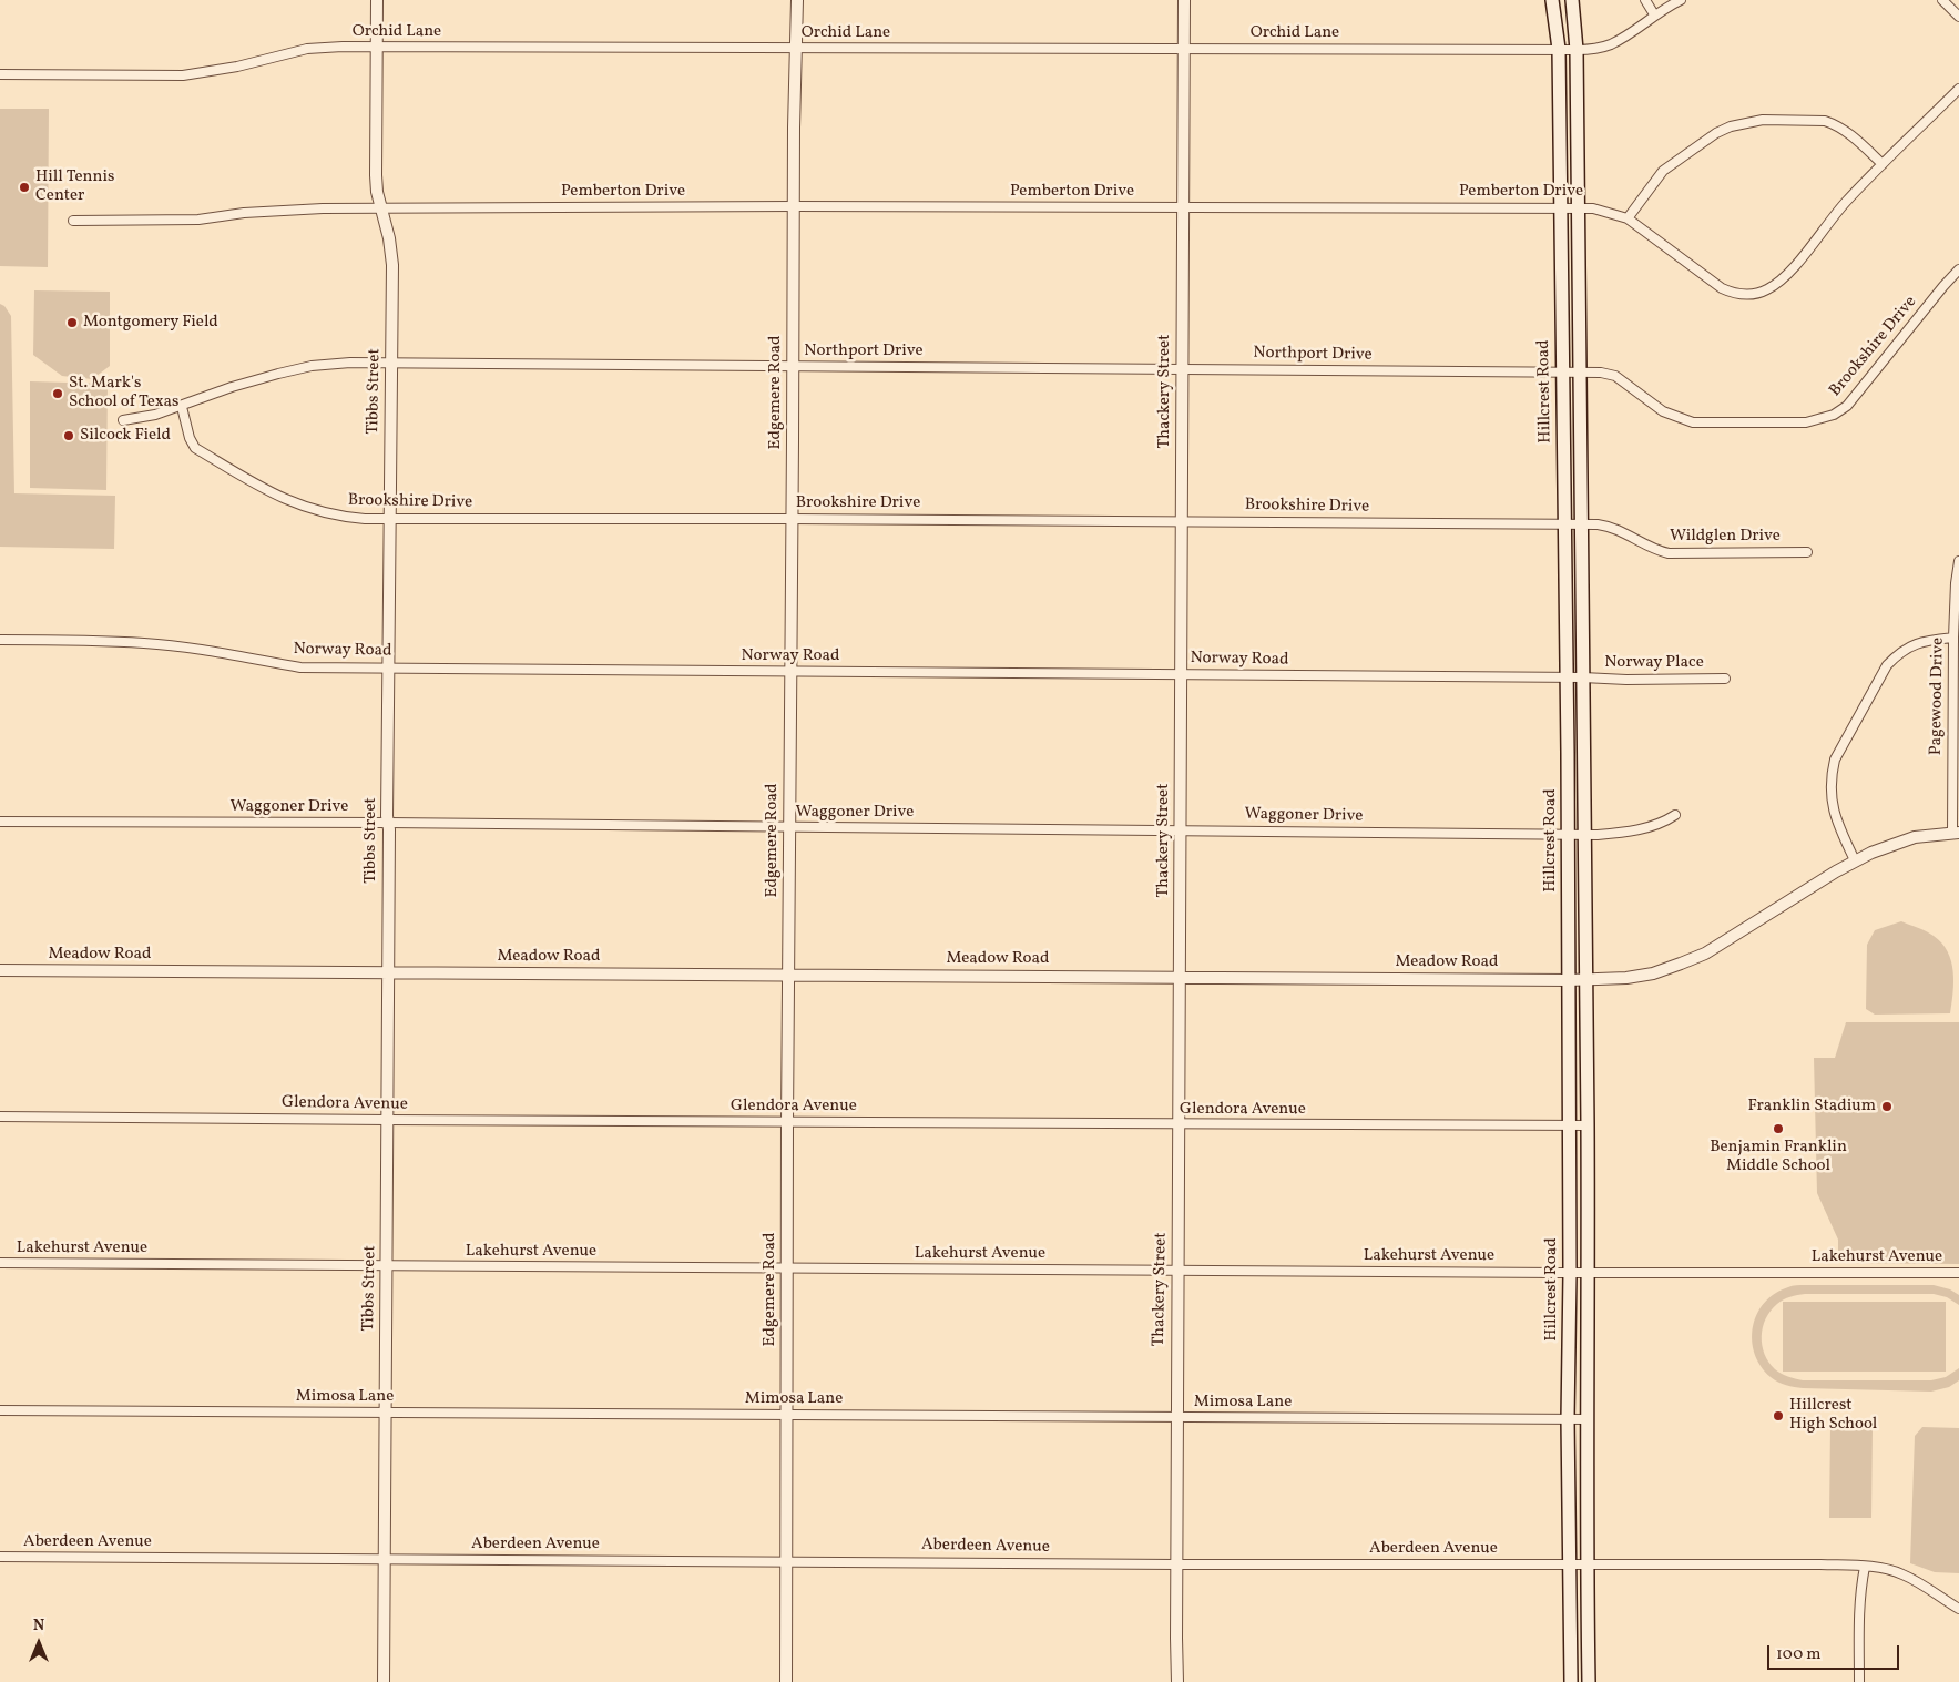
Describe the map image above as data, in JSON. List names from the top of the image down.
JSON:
{
  "streets": {
    "main road": ["Hillcrest Road"],
    "street": [
      "Orchid Lane",
      "Pemberton Drive",
      "Brookshire Drive",
      "Northport Drive",
      "Tibbs Street",
      "Thackery Street",
      "Edgemere Road",
      "Wildglen Drive",
      "Norway Road",
      "Norway Place",
      "Pagewood Drive",
      "Waggoner Drive",
      "Meadow Road",
      "Glendora Avenue",
      "Lakehurst Avenue",
      "Mimosa Lane",
      "Aberdeen Avenue"
    ]
  },
  "crossings": [
    ["Orchid Lane", "Tibbs Street"],
    ["Orchid Lane", "Thackery Street"],
    ["Orchid Lane", "Hillcrest Road"],
    ["Orchid Lane", "Edgemere Road"],
    ["Pemberton Drive", "Tibbs Street"],
    ["Pemberton Drive", "Thackery Street"],
    ["Pemberton Drive", "Hillcrest Road"],
    ["Pemberton Drive", "Edgemere Road"],
    ["Brookshire Drive", "Northport Drive"],
    ["Brookshire Drive", "Tibbs Street"],
    ["Brookshire Drive", "Thackery Street"],
    ["Brookshire Drive", "Hillcrest Road"],
    ["Brookshire Drive", "Edgemere Road"],
    ["Brookshire Drive", "Wildglen Drive"],
    ["Northport Drive", "Tibbs Street"],
    ["Northport Drive", "Thackery Street"],
    ["Northport Drive", "Hillcrest Road"],
    ["Northport Drive", "Edgemere Road"],
    ["Tibbs Street", "Norway Road"],
    ["Tibbs Street", "Waggoner Drive"],
    ["Tibbs Street", "Meadow Road"],
    ["Tibbs Street", "Glendora Avenue"],
    ["Tibbs Street", "Lakehurst Avenue"],
    ["Tibbs Street", "Mimosa Lane"],
    ["Tibbs Street", "Aberdeen Avenue"],
    ["Thackery Street", "Norway Road"],
    ["Thackery Street", "Waggoner Drive"],
    ["Thackery Street", "Meadow Road"],
    ["Thackery Street", "Glendora Avenue"],
    ["Thackery Street", "Lakehurst Avenue"],
    ["Thackery Street", "Mimosa Lane"],
    ["Thackery Street", "Aberdeen Avenue"],
    ["Hillcrest Road", "Wildglen Drive"],
    ["Hillcrest Road", "Norway Road"],
    ["Hillcrest Road", "Norway Place"],
    ["Hillcrest Road", "Waggoner Drive"],
    ["Hillcrest Road", "Meadow Road"],
    ["Hillcrest Road", "Glendora Avenue"],
    ["Hillcrest Road", "Lakehurst Avenue"],
    ["Hillcrest Road", "Mimosa Lane"],
    ["Hillcrest Road", "Aberdeen Avenue"],
    ["Edgemere Road", "Norway Road"],
    ["Edgemere Road", "Waggoner Drive"],
    ["Edgemere Road", "Meadow Road"],
    ["Edgemere Road", "Glendora Avenue"],
    ["Edgemere Road", "Lakehurst Avenue"],
    ["Edgemere Road", "Mimosa Lane"],
    ["Edgemere Road", "Aberdeen Avenue"],
    ["Norway Road", "Norway Place"],
    ["Pagewood Drive", "Meadow Road"]
  ],
  "places": [
    "Hill Tennis Center",
    "Montgomery Field",
    "St. Mark's School of Texas",
    "Silcock Field",
    "Franklin Stadium",
    "Benjamin Franklin Middle School",
    "Hillcrest High School"
  ],
  "scale_bar": "100 m",
  "north": "top"
}
